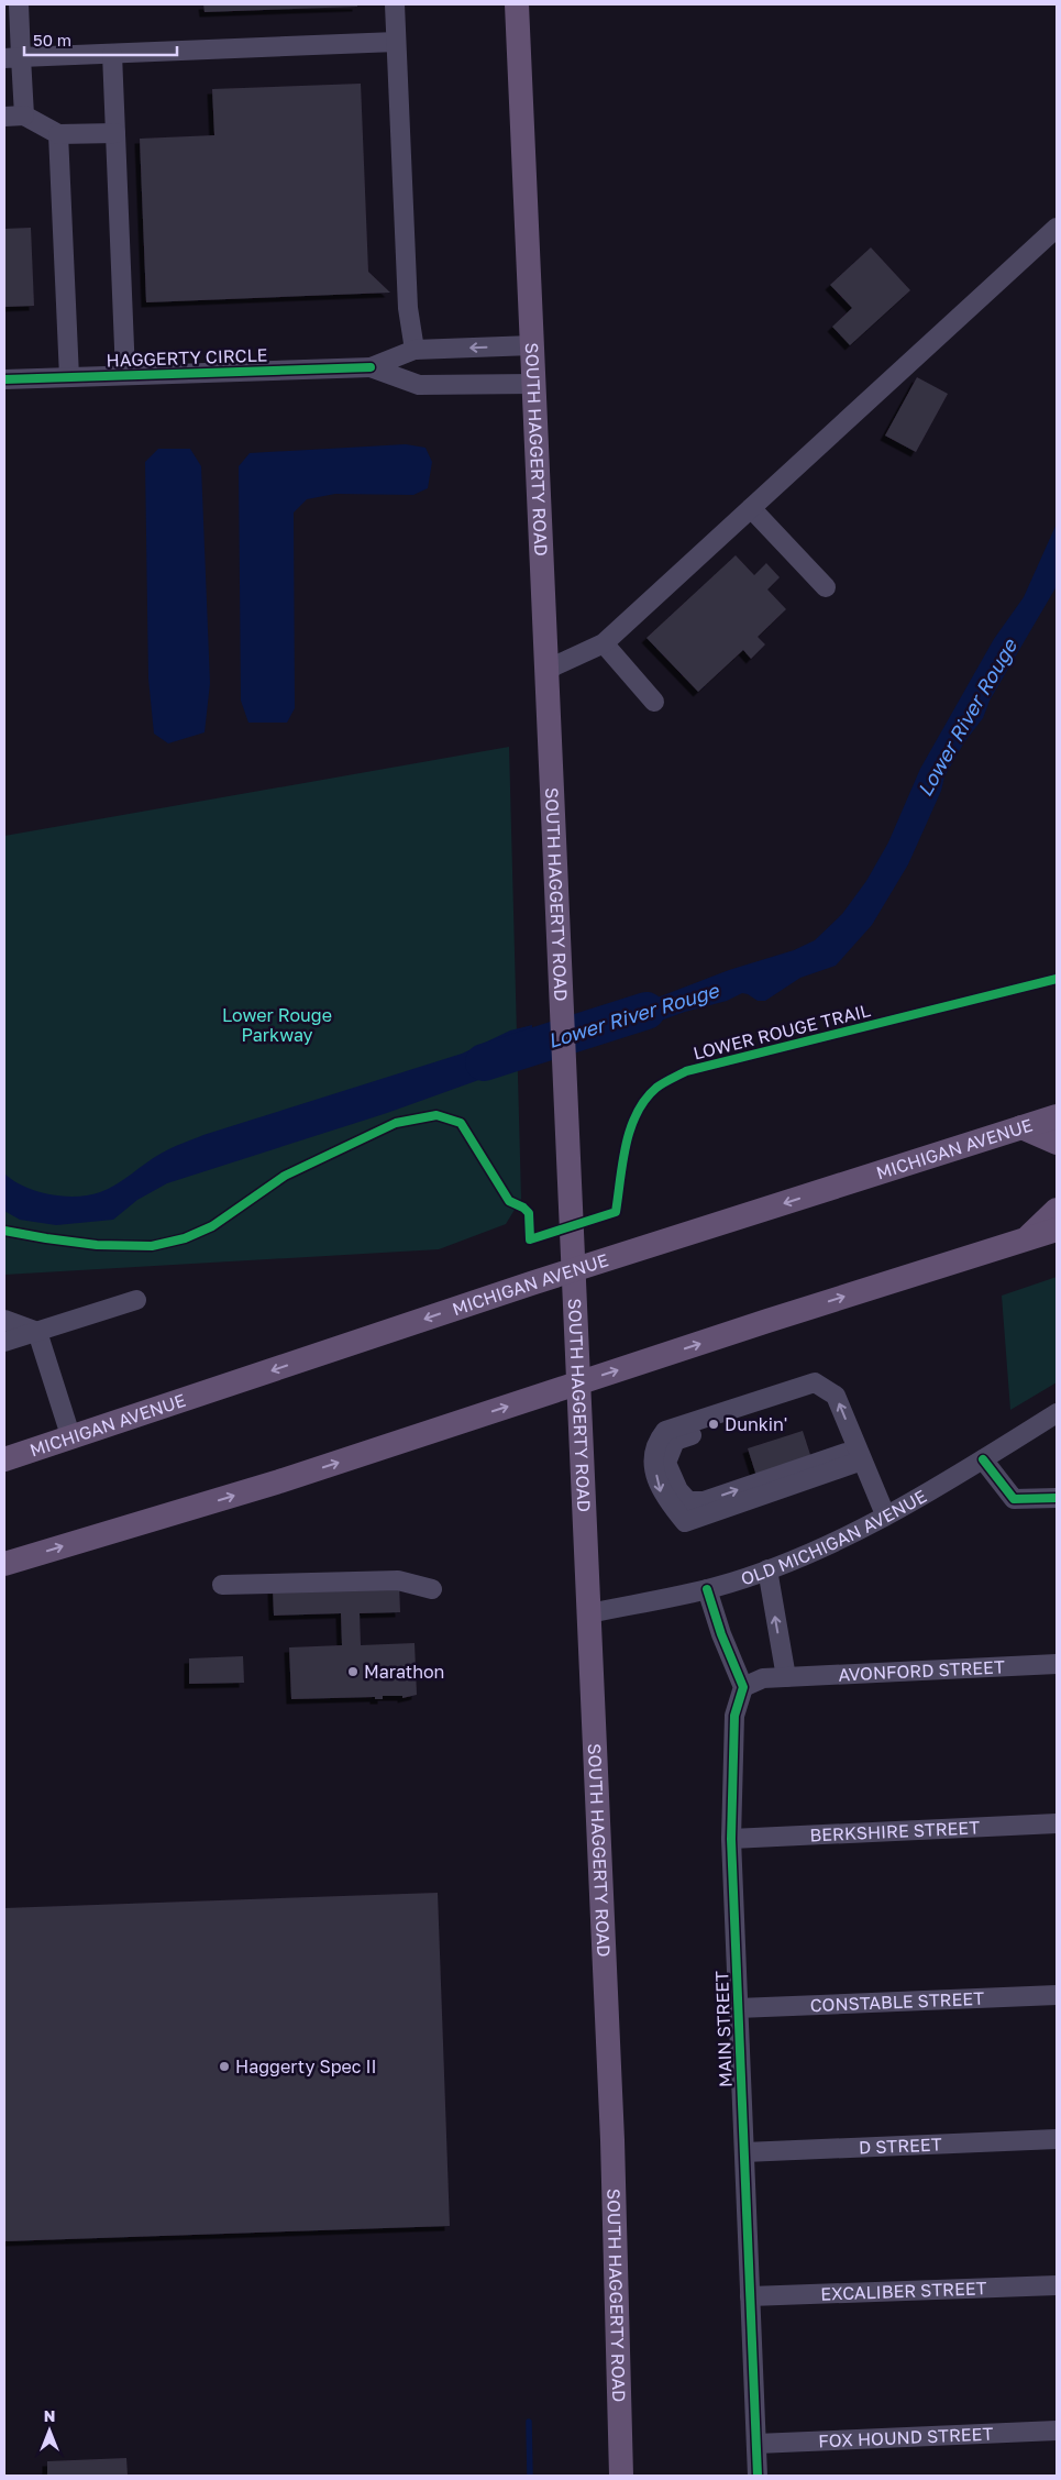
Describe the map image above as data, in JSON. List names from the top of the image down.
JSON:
{
  "streets": {
    "main road": ["SOUTH HAGGERTY ROAD", "MICHIGAN AVENUE"],
    "street": [
      "HAGGERTY CIRCLE",
      "OLD MICHIGAN AVENUE",
      "AVONFORD STREET",
      "BERKSHIRE STREET",
      "CONSTABLE STREET",
      "MAIN STREET",
      "D STREET",
      "EXCALIBER STREET",
      "FOX HOUND STREET"
    ],
    "cycle path": ["LOWER ROUGE TRAIL"]
  },
  "crossings": [
    ["HAGGERTY CIRCLE", "SOUTH HAGGERTY ROAD"],
    ["SOUTH HAGGERTY ROAD", "MICHIGAN AVENUE"],
    ["SOUTH HAGGERTY ROAD", "OLD MICHIGAN AVENUE"],
    ["AVONFORD STREET", "MAIN STREET"],
    ["BERKSHIRE STREET", "MAIN STREET"],
    ["CONSTABLE STREET", "MAIN STREET"],
    ["MAIN STREET", "D STREET"],
    ["MAIN STREET", "EXCALIBER STREET"],
    ["MAIN STREET", "FOX HOUND STREET"]
  ],
  "water": ["Lower River Rouge"],
  "parks": ["Lower Rouge Parkway"],
  "places": ["Dunkin'", "Marathon", "Haggerty Spec II"],
  "scale_bar": "50 m",
  "north": "top"
}
